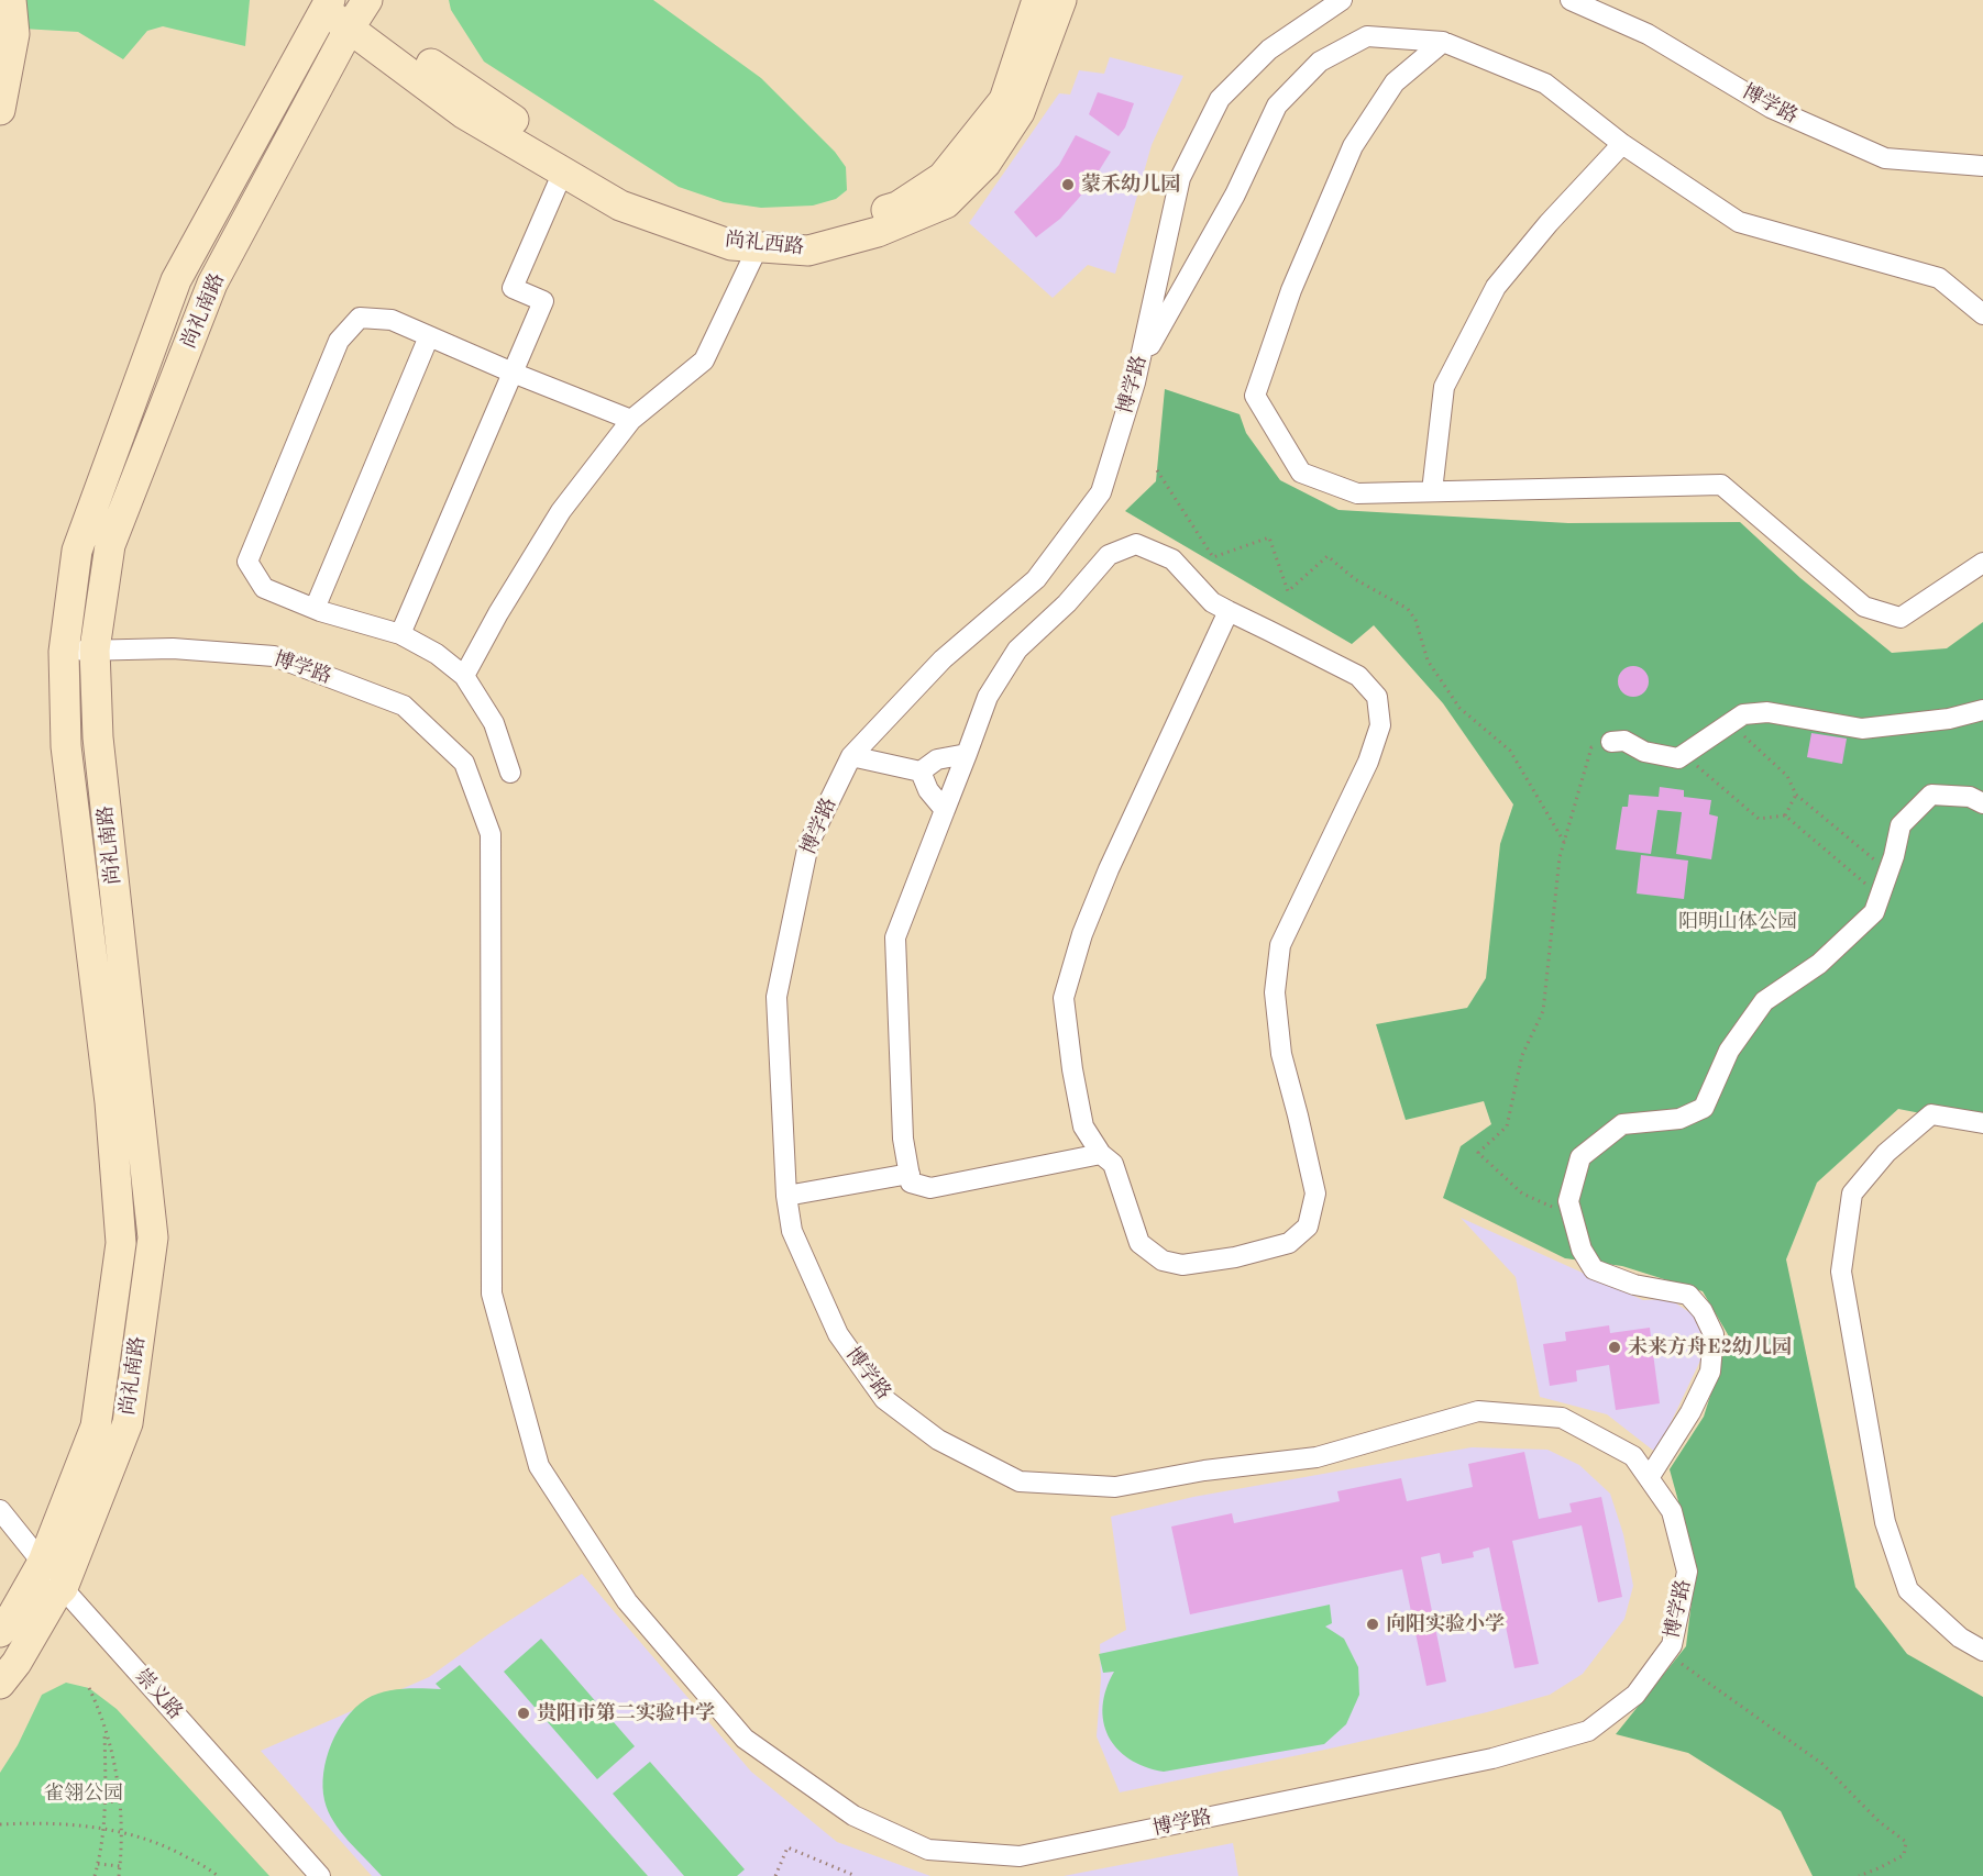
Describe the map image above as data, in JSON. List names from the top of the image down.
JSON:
{
  "streets": {
    "main road": ["尚礼西路", "尚礼南路"],
    "street": ["博学路", "崇义路"]
  },
  "crossings": [
    ["博学路", "尚礼南路"],
    ["尚礼西路", "尚礼南路"],
    ["尚礼南路", "崇义路"]
  ],
  "parks": ["阳明山体公园", "雀翎公园"],
  "places": [
    "蒙禾幼儿园",
    "未来方舟E2幼儿园",
    "向阳实验小学",
    "贵阳市第二实验中学"
  ]
}
